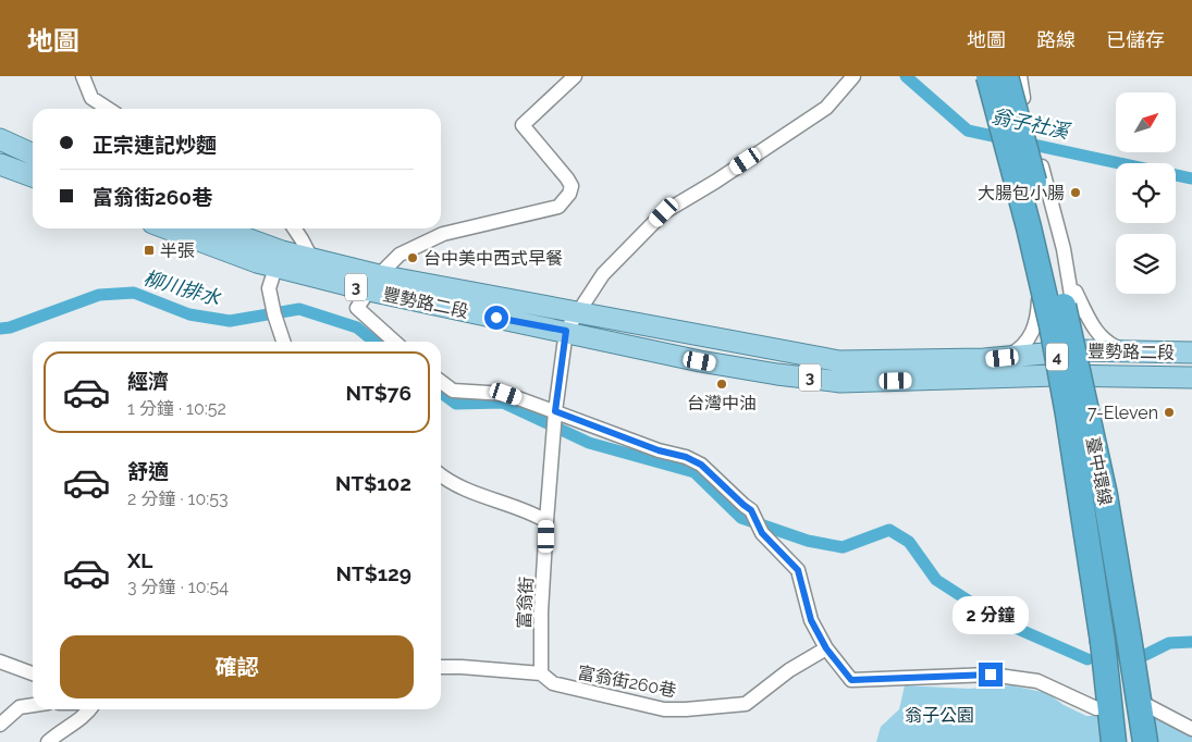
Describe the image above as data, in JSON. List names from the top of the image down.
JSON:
{
  "streets": {
    "highway": ["4", "臺中環線"],
    "main road": ["3", "豐勢路二段"],
    "street": ["富翁街", "富翁街260巷"]
  },
  "crossings": [
    ["豐勢路二段", "富翁街"],
    ["富翁街", "富翁街260巷"]
  ],
  "water": ["翁子社溪", "柳川排水"],
  "parks": ["翁子公園"],
  "places": {
    "other": [
      "大腸包小腸",
      "台中美中西式早餐",
      "台灣中油",
      "7-Eleven"
    ],
    "transit": ["半張"]
  },
  "north": "top right",
  "page": {
    "header": "地圖",
    "nav": ["地圖", "路線", "已儲存"],
    "banner": ["正宗連記炒麵", "富翁街260巷"],
    "list": [
      {
        "name": "經濟",
        "note": "1 分鐘 · 10:52",
        "value": "NT$76"
      },
      {
        "name": "舒適",
        "note": "2 分鐘 · 10:53",
        "value": "NT$102"
      },
      {
        "name": "XL",
        "note": "3 分鐘 · 10:54",
        "value": "NT$129"
      }
    ],
    "bubble": "2 分鐘",
    "buttons": "確認"
  }
}
